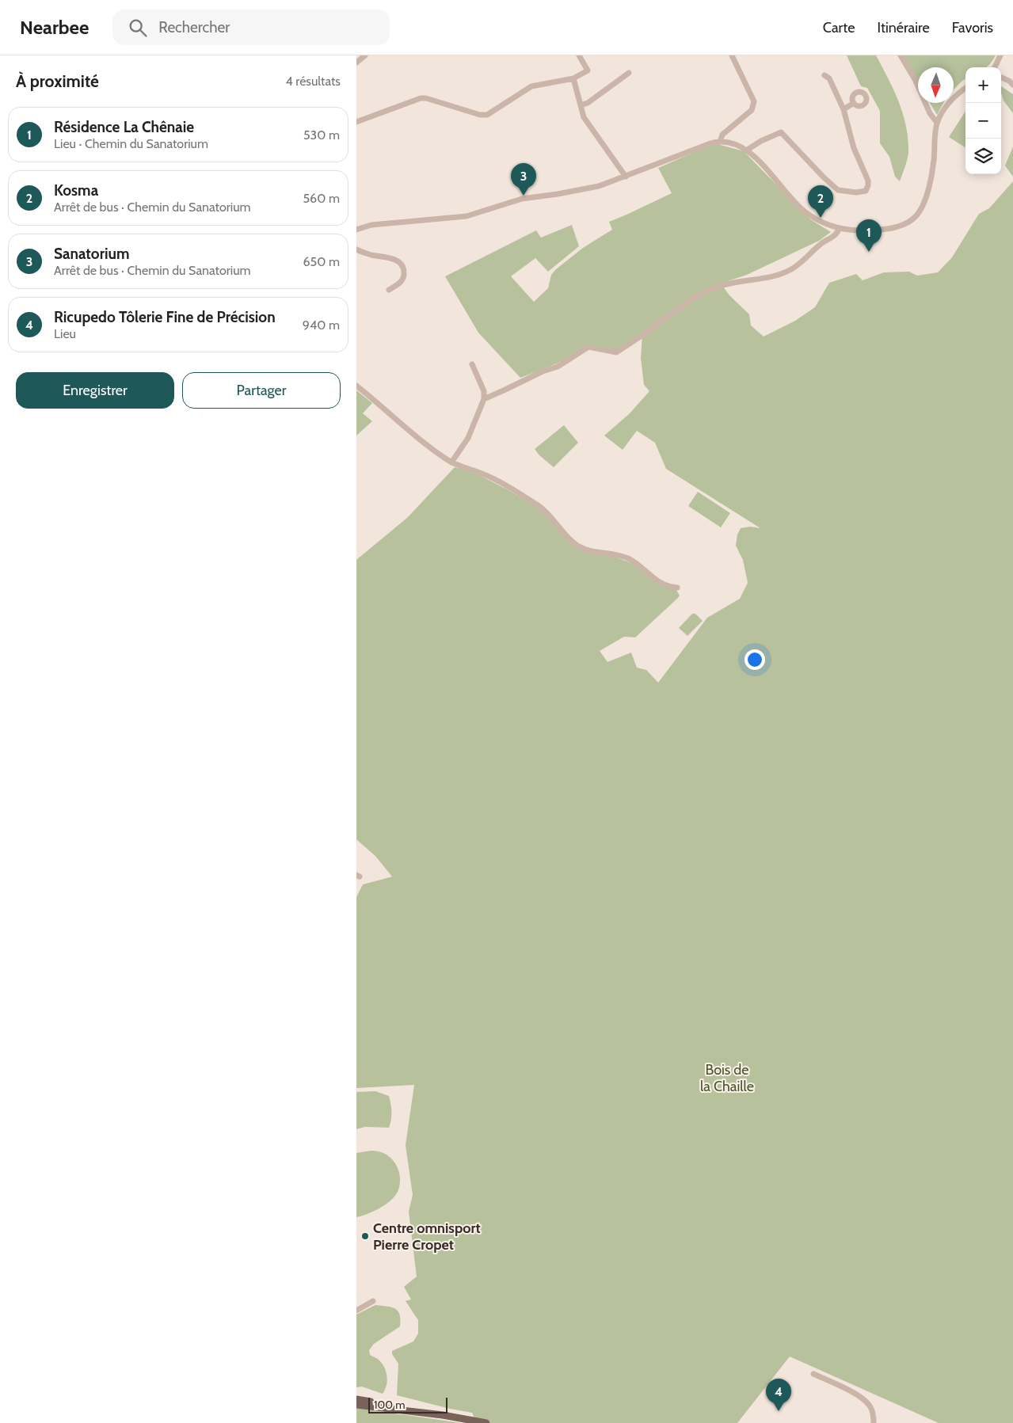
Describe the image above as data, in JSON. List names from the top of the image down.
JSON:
{
  "parks": ["Bois de la Chaille"],
  "places": ["Centre omnisport Pierre Cropet"],
  "scale_bar": "100 m",
  "north": "bottom",
  "page": {
    "header": "Nearbee",
    "search": "Rechercher",
    "nav": ["Carte", "Itinéraire", "Favoris"],
    "heading": ["À proximité", "4 résultats"],
    "map_buttons": ["+", "−"],
    "list": [
      {
        "mark": "1",
        "name": "Résidence La Chênaie",
        "note": "Lieu · Chemin du Sanatorium",
        "value": "530 m"
      },
      {
        "mark": "2",
        "name": "Kosma",
        "note": "Arrêt de bus · Chemin du Sanatorium",
        "value": "560 m"
      },
      {
        "mark": "3",
        "name": "Sanatorium",
        "note": "Arrêt de bus · Chemin du Sanatorium",
        "value": "650 m"
      },
      {
        "mark": "4",
        "name": "Ricupedo Tôlerie Fine de Précision",
        "note": "Lieu",
        "value": "940 m"
      }
    ],
    "pins": [
      "3",
      "2",
      "1",
      "4"
    ],
    "buttons": ["Enregistrer", "Partager"],
    "scale": "100 m"
  }
}
